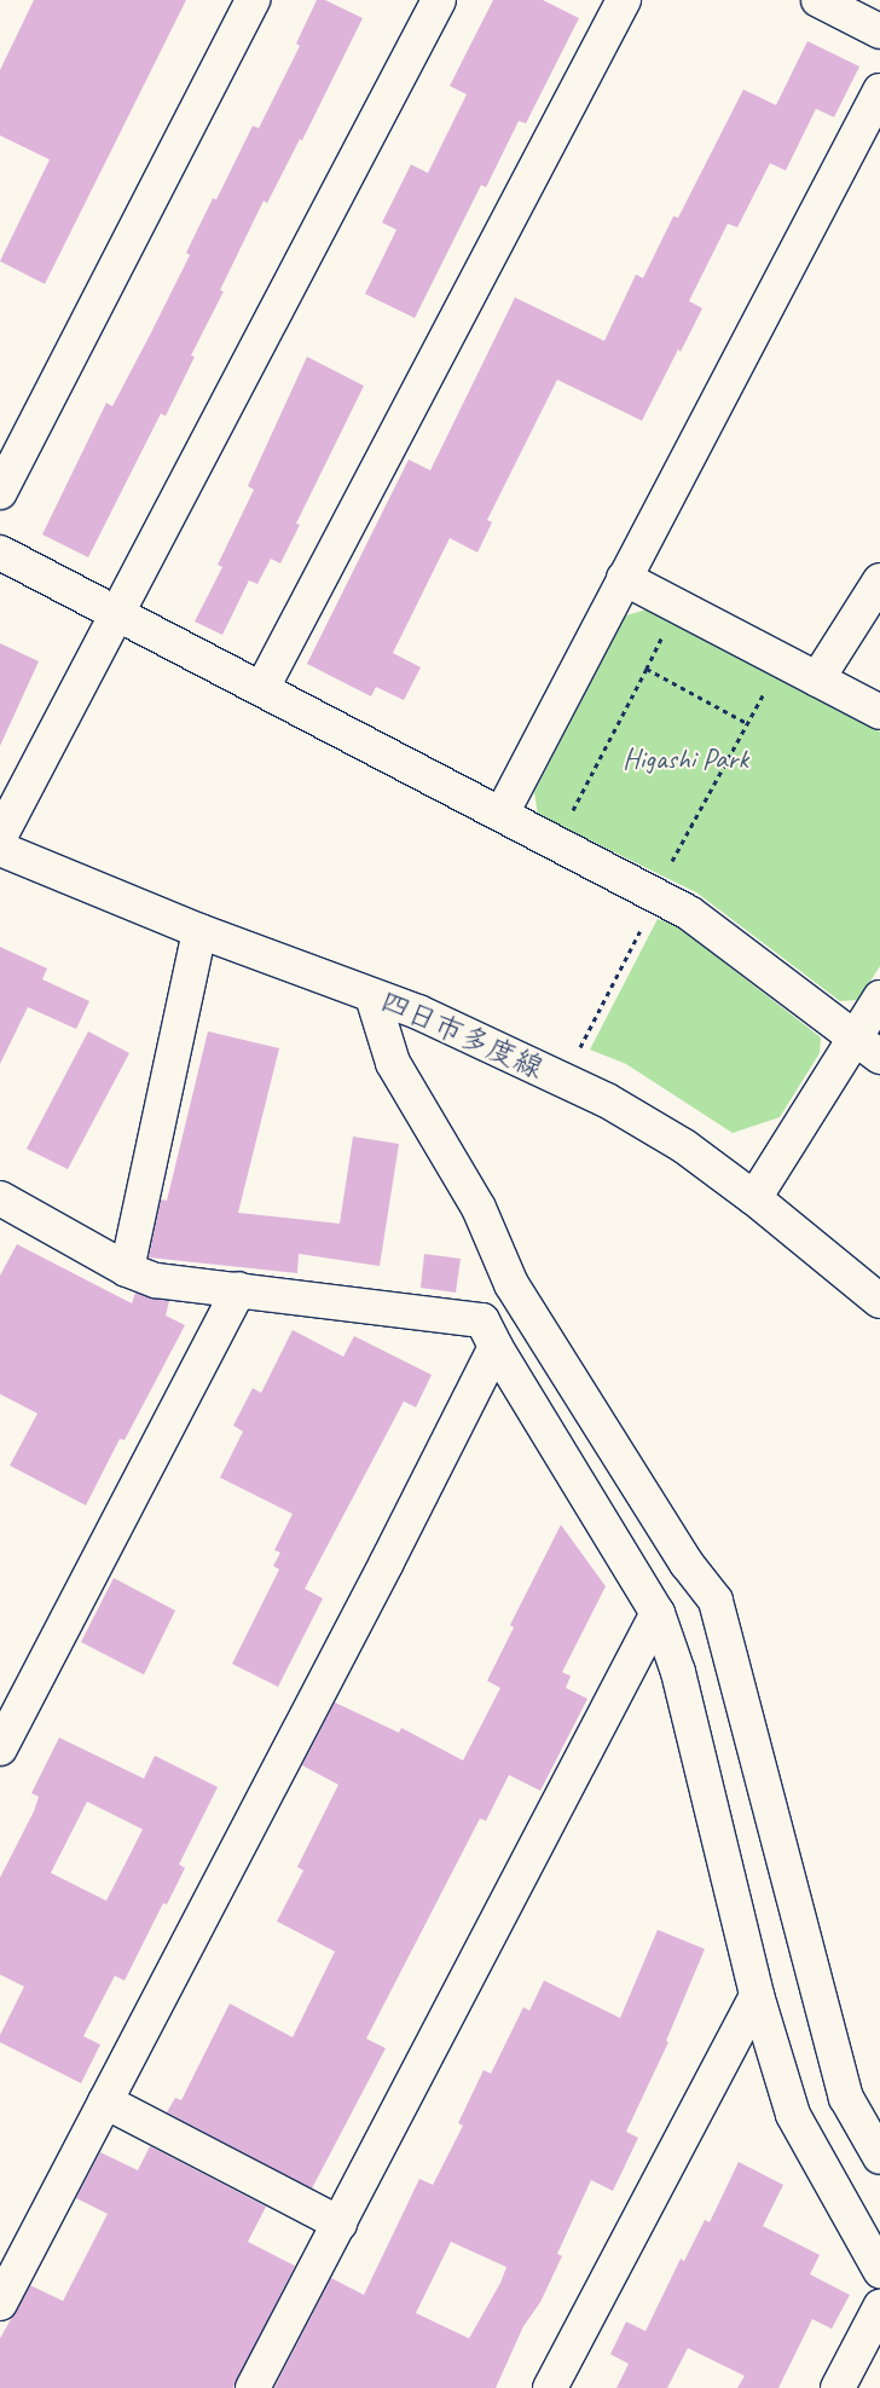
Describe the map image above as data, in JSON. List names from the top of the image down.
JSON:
{
  "streets": {
    "street": ["四日市多度線"]
  },
  "parks": ["Higashi Park"]
}
